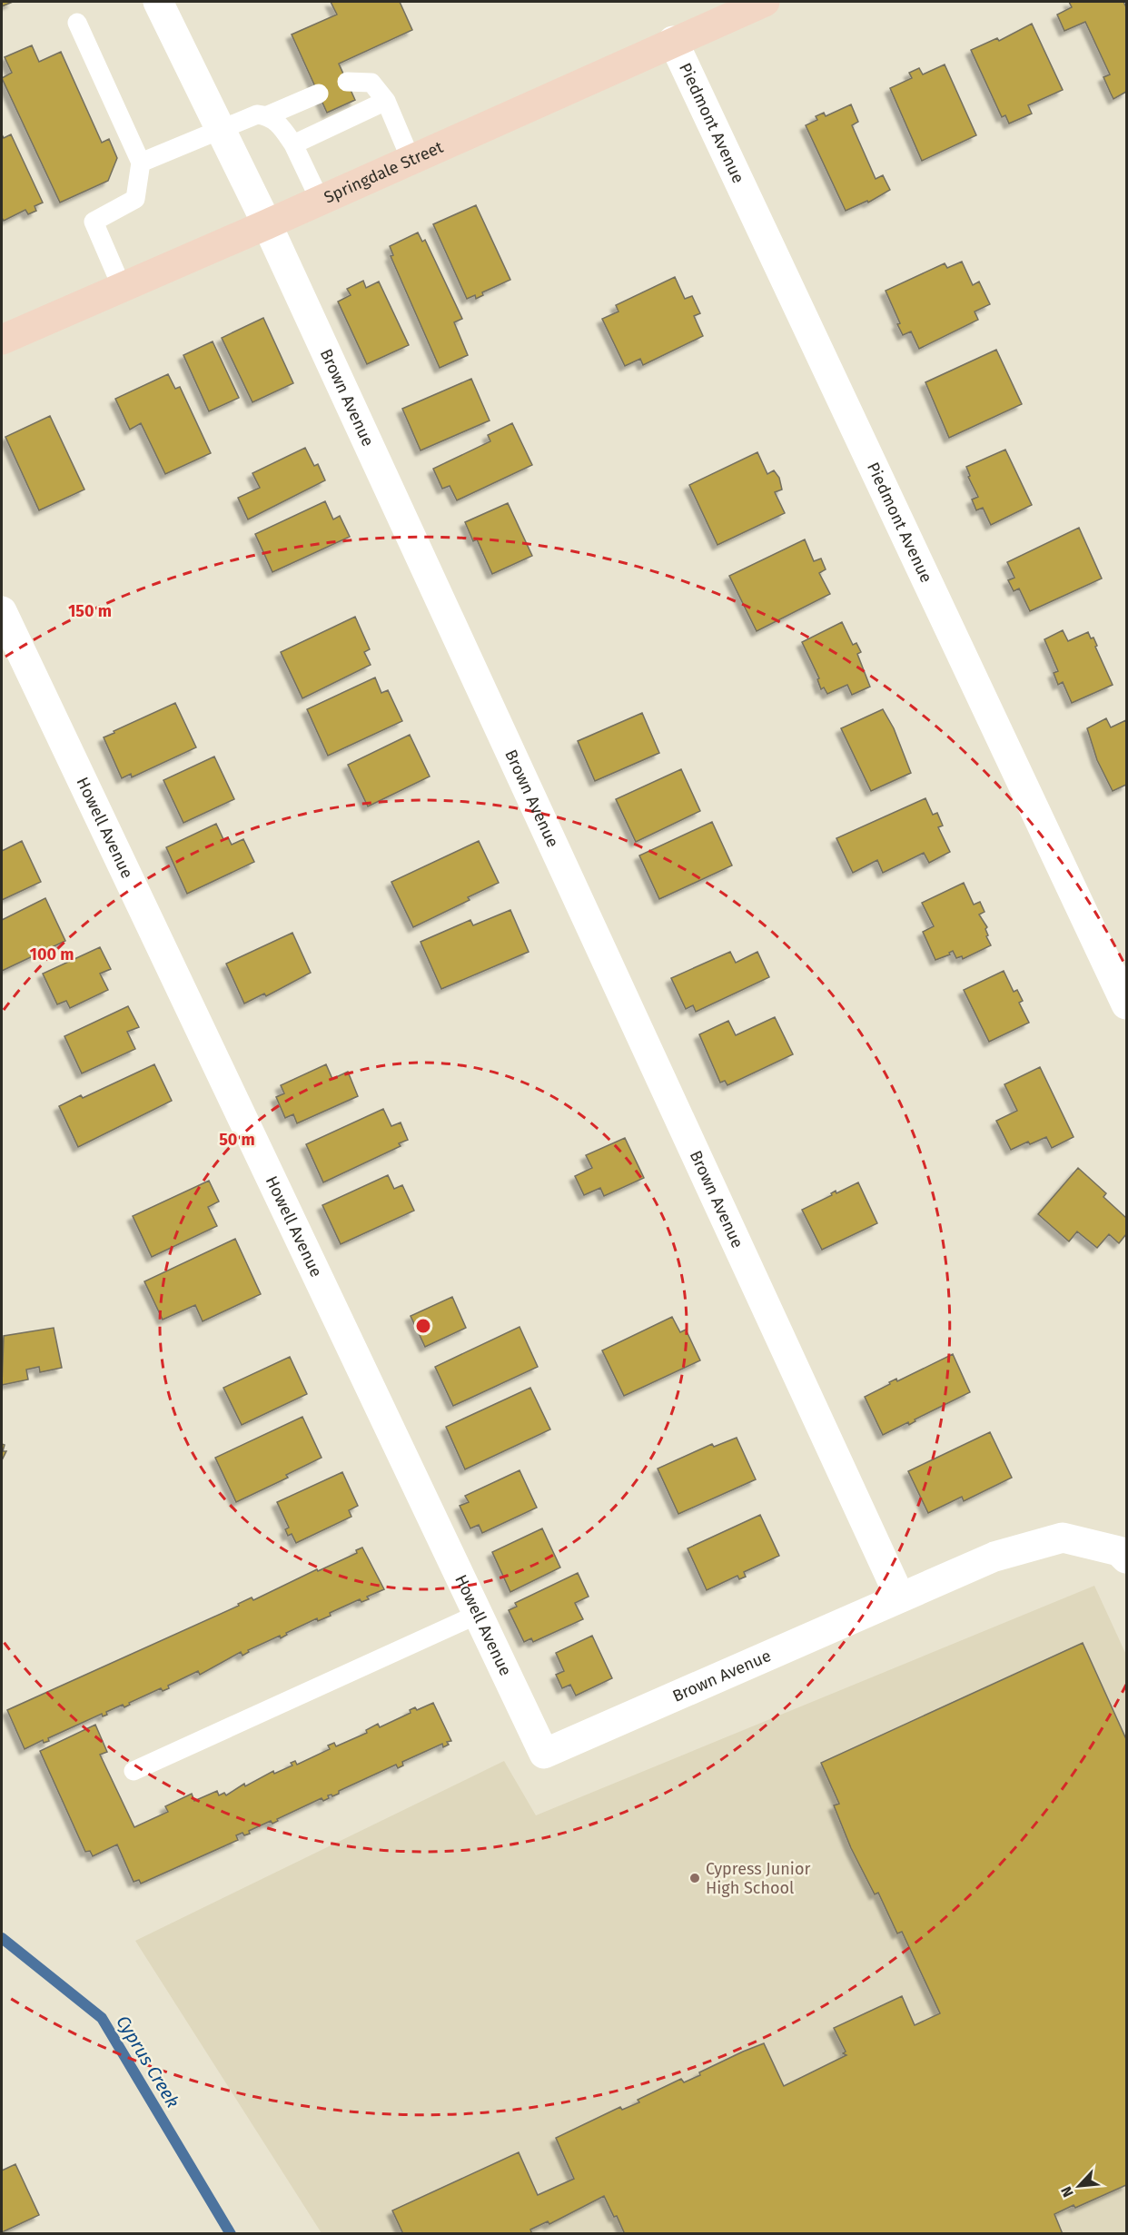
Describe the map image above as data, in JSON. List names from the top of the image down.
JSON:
{
  "streets": {
    "street": [
      "Piedmont Avenue",
      "Springdale Street",
      "Brown Avenue",
      "Howell Avenue"
    ]
  },
  "crossings": [
    ["Piedmont Avenue", "Springdale Street"],
    ["Springdale Street", "Brown Avenue"],
    ["Brown Avenue", "Howell Avenue"]
  ],
  "water": ["Cyprus Creek"],
  "places": ["Cypress Junior High School"],
  "north": "bottom left",
  "rings": ["150 m", "100 m", "50 m"]
}
